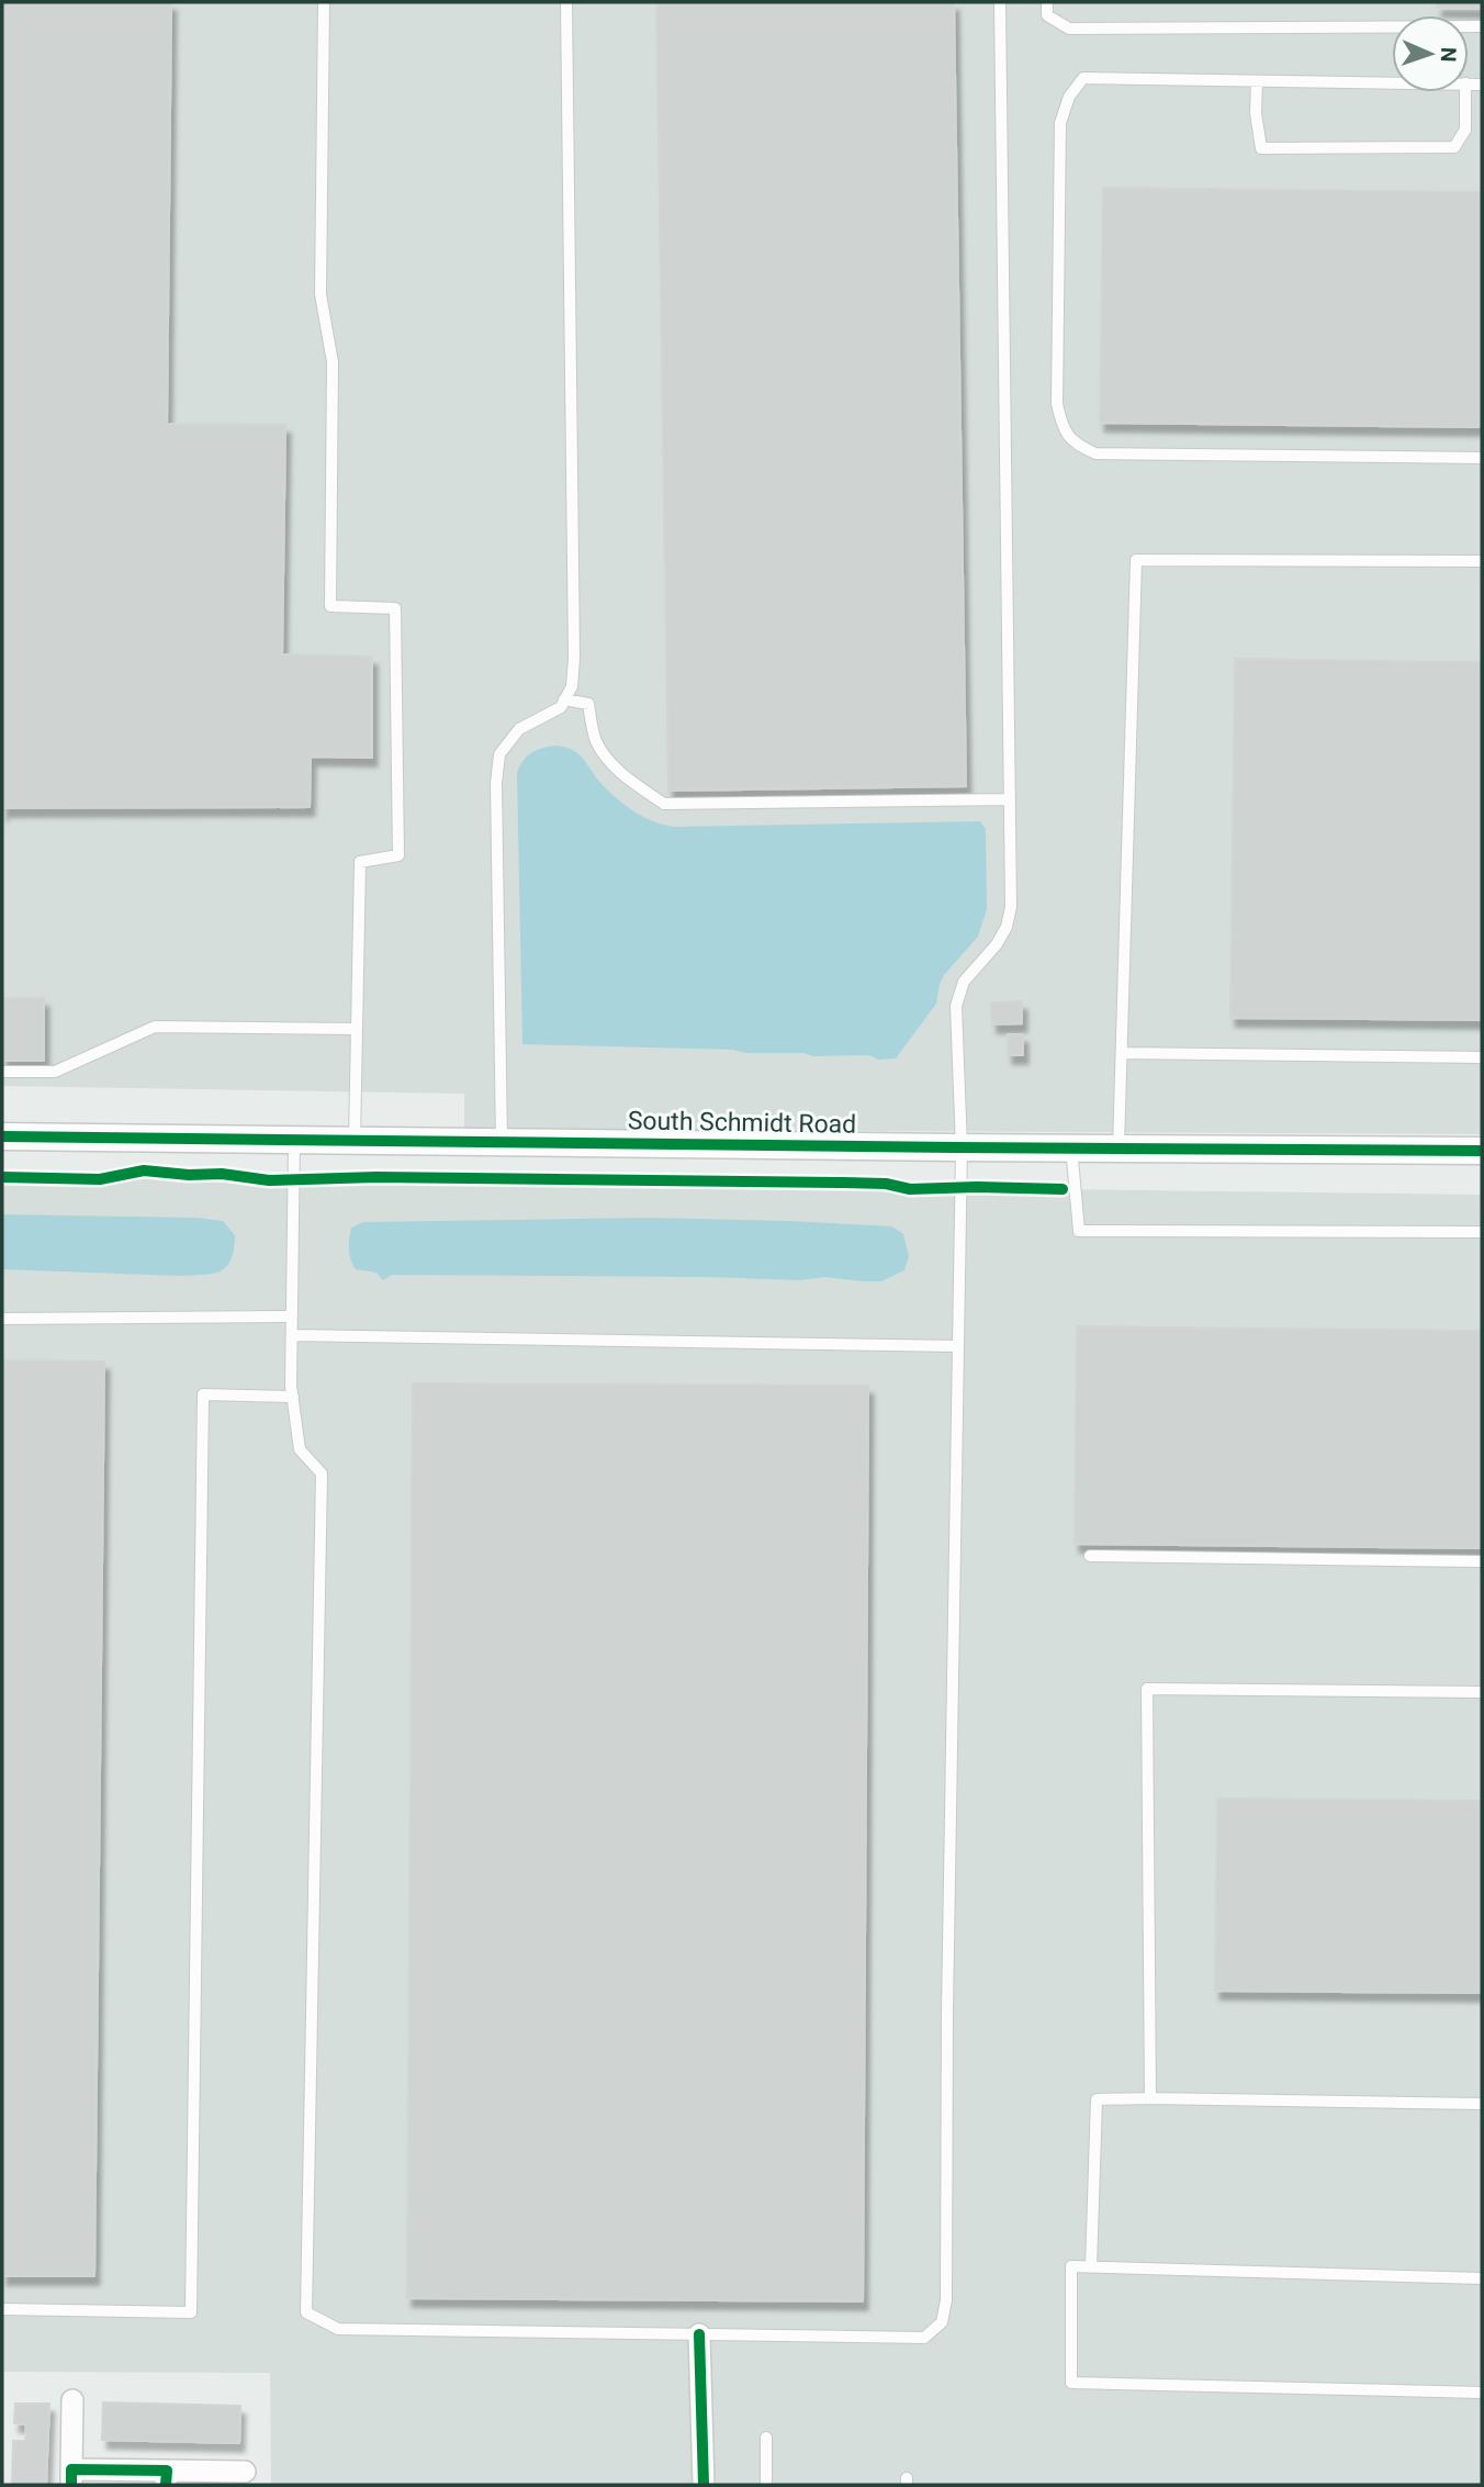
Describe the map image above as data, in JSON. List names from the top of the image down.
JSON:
{
  "streets": {
    "street": ["South Schmidt Road"]
  },
  "north": "right"
}
